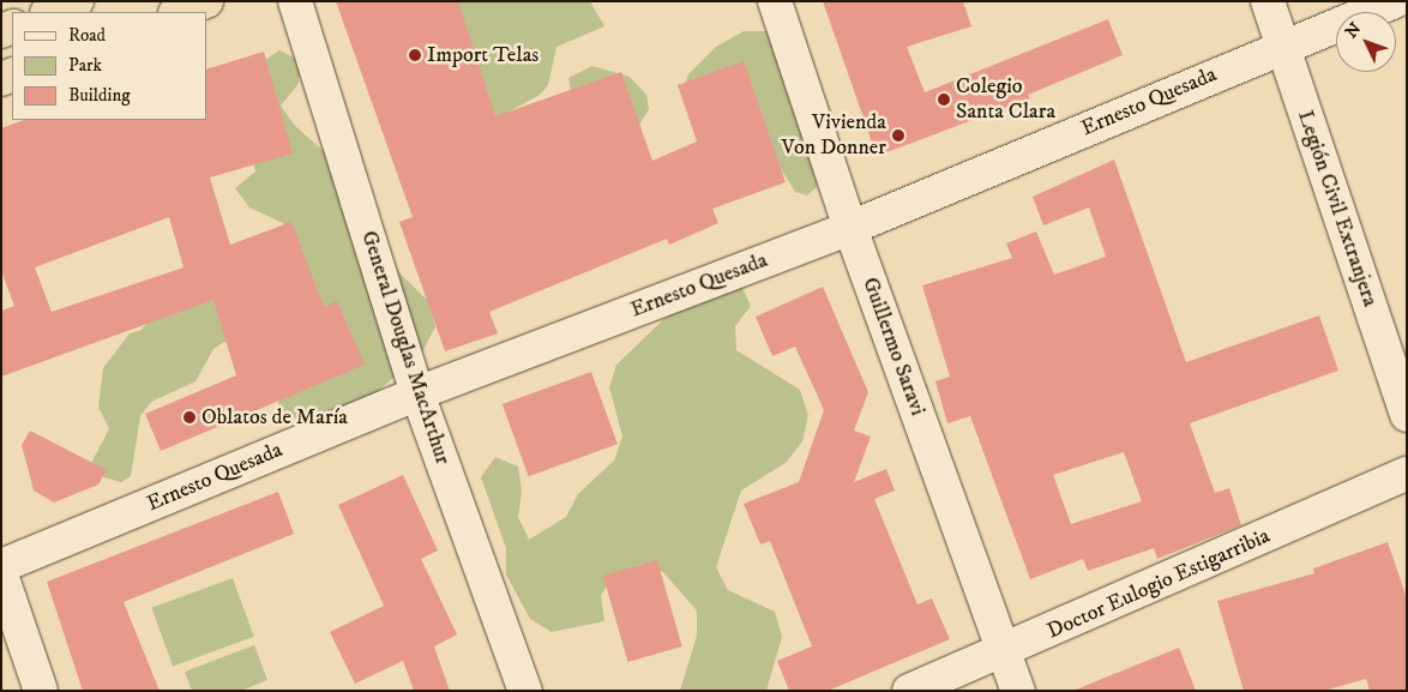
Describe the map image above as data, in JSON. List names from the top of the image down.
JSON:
{
  "streets": {
    "street": [
      "Ernesto Quesada",
      "Legión Civil Extranjera",
      "Guillermo Saravi",
      "General Douglas MacArthur",
      "Doctor Eulogio Estigarribia"
    ]
  },
  "crossings": [
    ["Ernesto Quesada", "Legión Civil Extranjera"],
    ["Ernesto Quesada", "Guillermo Saravi"],
    ["Ernesto Quesada", "General Douglas MacArthur"],
    ["Guillermo Saravi", "Doctor Eulogio Estigarribia"]
  ],
  "places": [
    "Import Telas",
    "Colegio Santa Clara",
    "Vivienda Von Donner",
    "Oblatos de María"
  ],
  "legend": ["Road", "Park", "Building"],
  "north": "top left"
}
